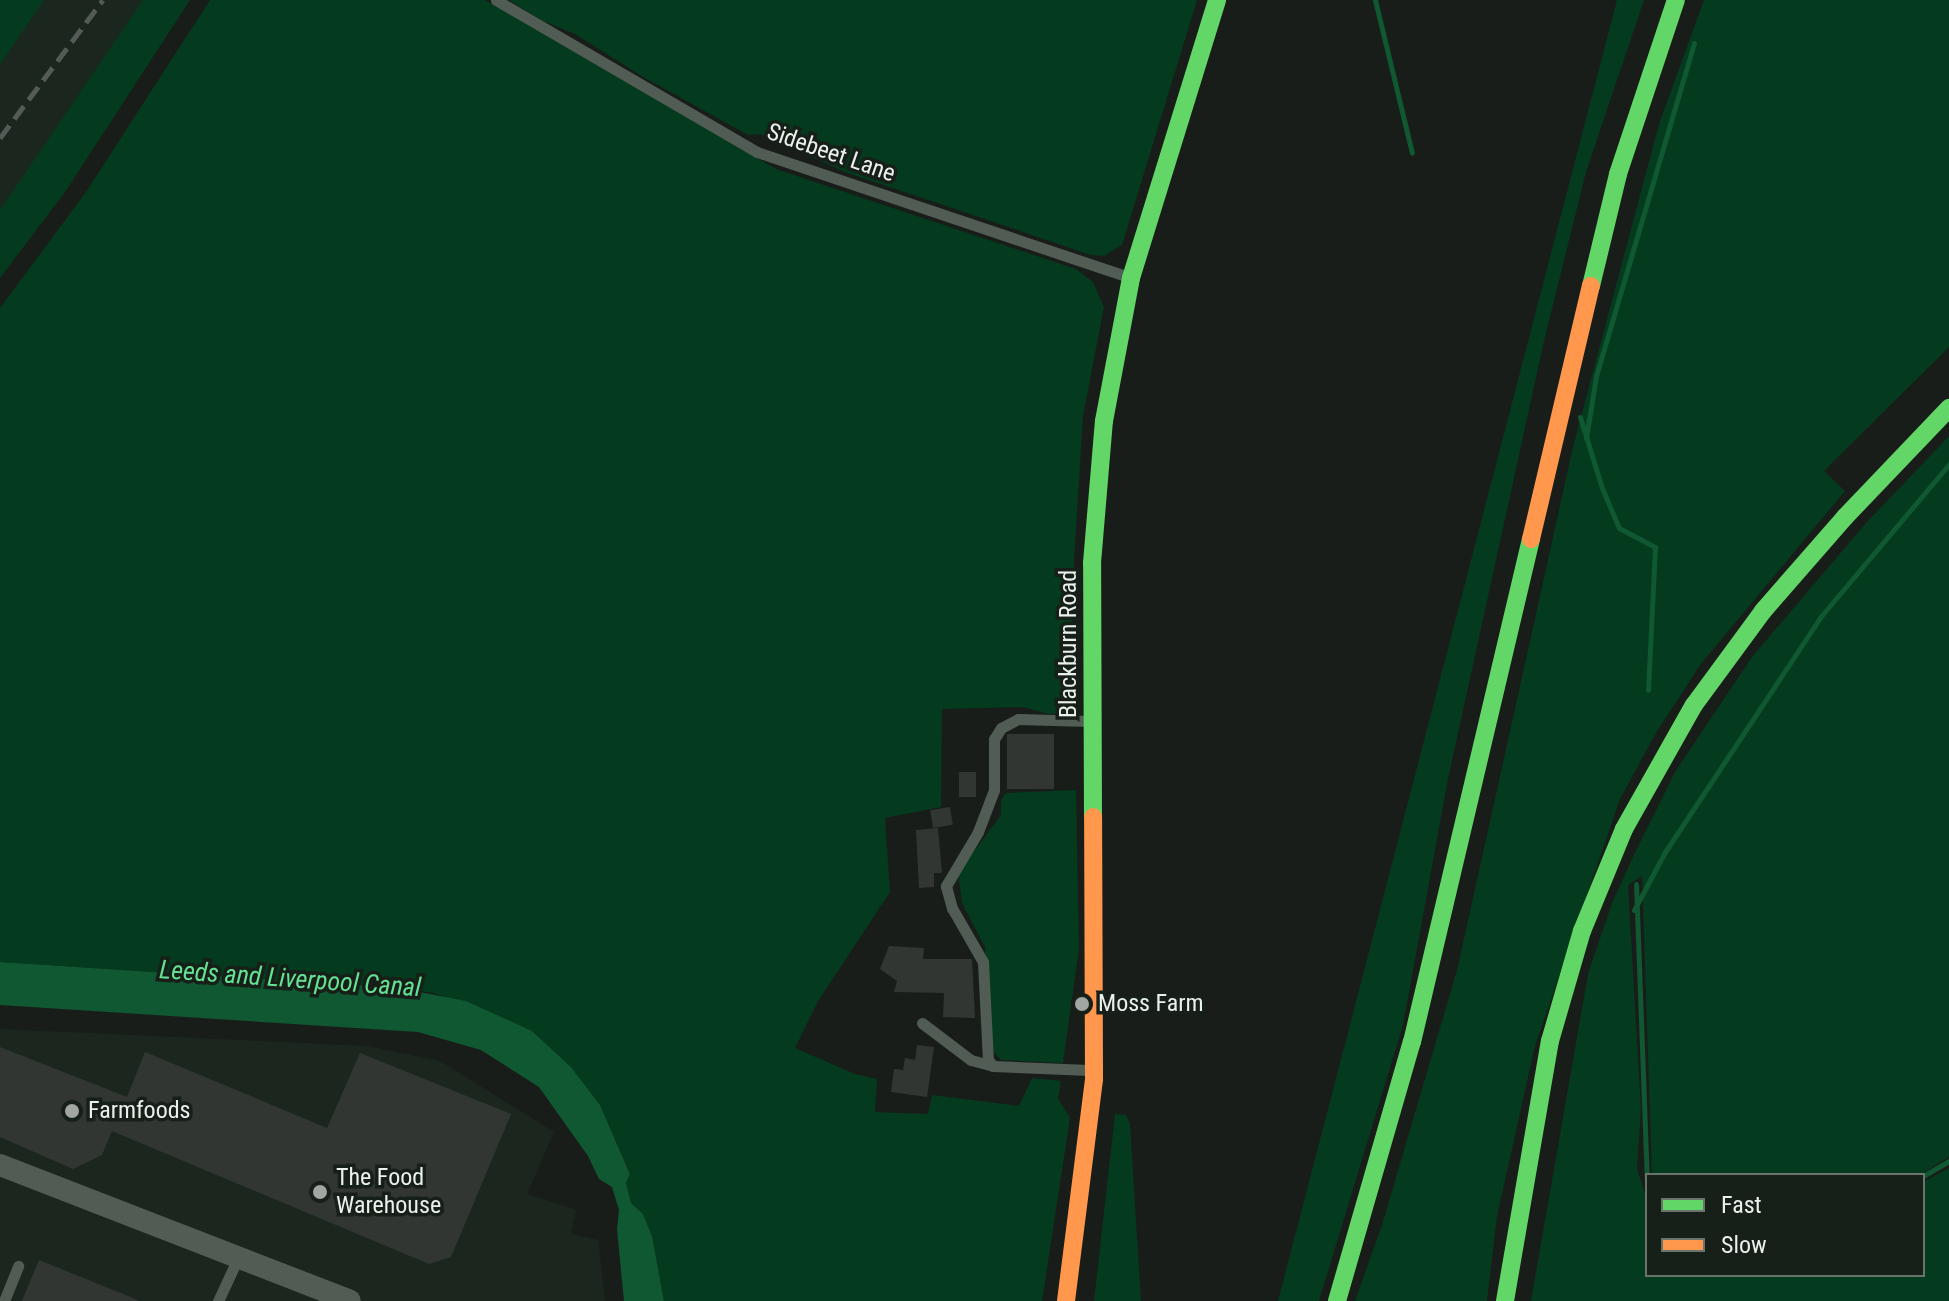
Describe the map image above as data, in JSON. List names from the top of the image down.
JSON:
{
  "streets": {
    "main road": ["Blackburn Road"],
    "lane": ["Sidebeet Lane"]
  },
  "crossings": [
    ["Sidebeet Lane", "Blackburn Road"]
  ],
  "water": ["Leeds and Liverpool Canal"],
  "places": ["Moss Farm", "Farmfoods", "The Food Warehouse"],
  "legend": ["Fast", "Slow"]
}
